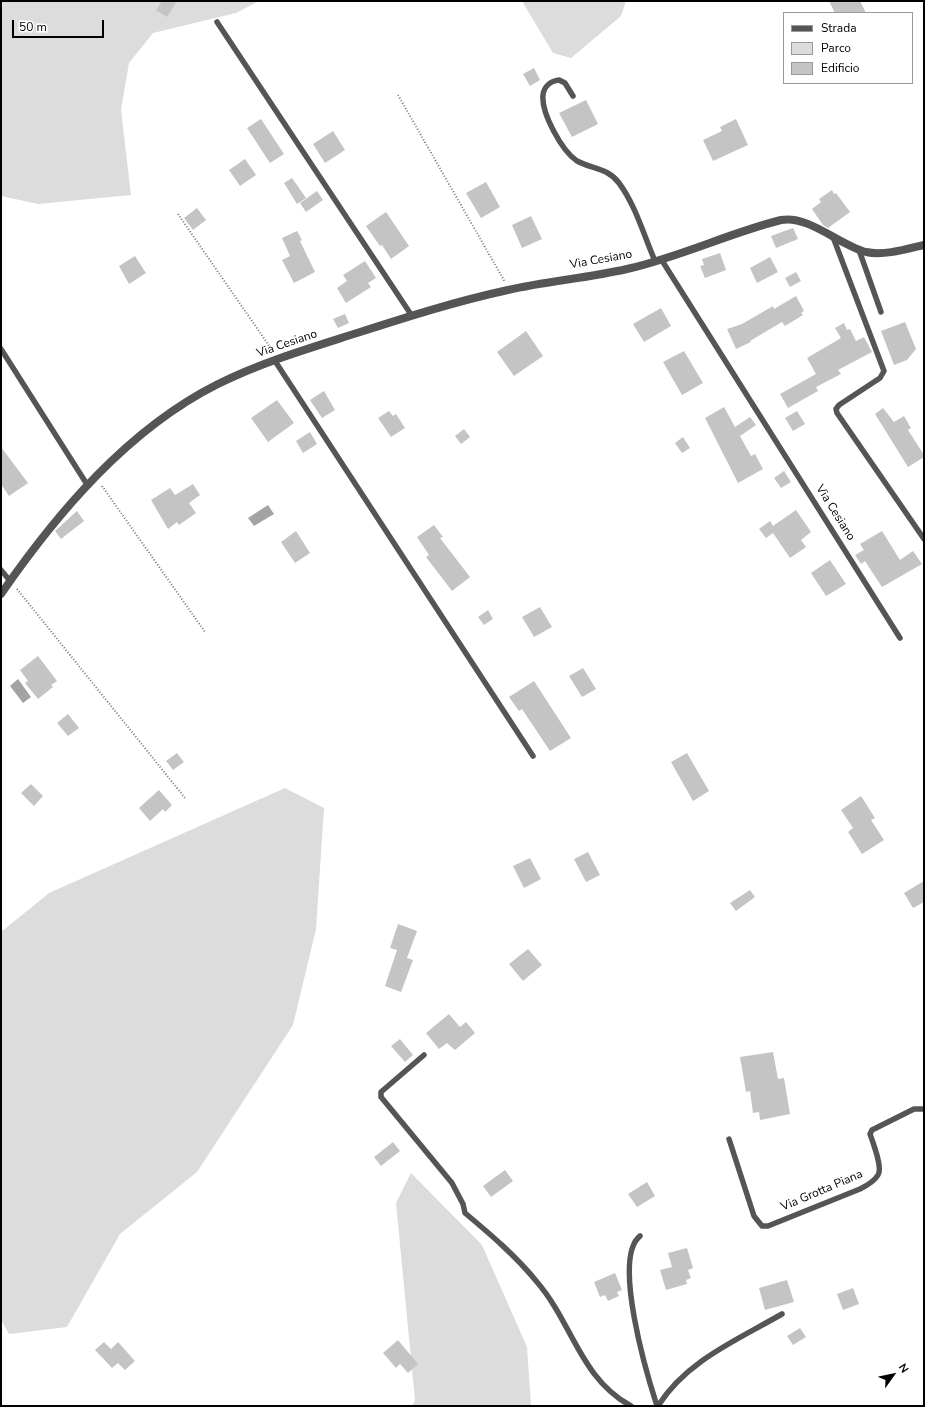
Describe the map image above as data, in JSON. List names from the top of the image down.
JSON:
{
  "streets": {
    "street": ["Via Cesiano"],
    "lane": ["Via Grotta Piana"]
  },
  "legend": ["Strada", "Parco", "Edificio"],
  "scale_bar": "50 m",
  "north": "top right"
}
